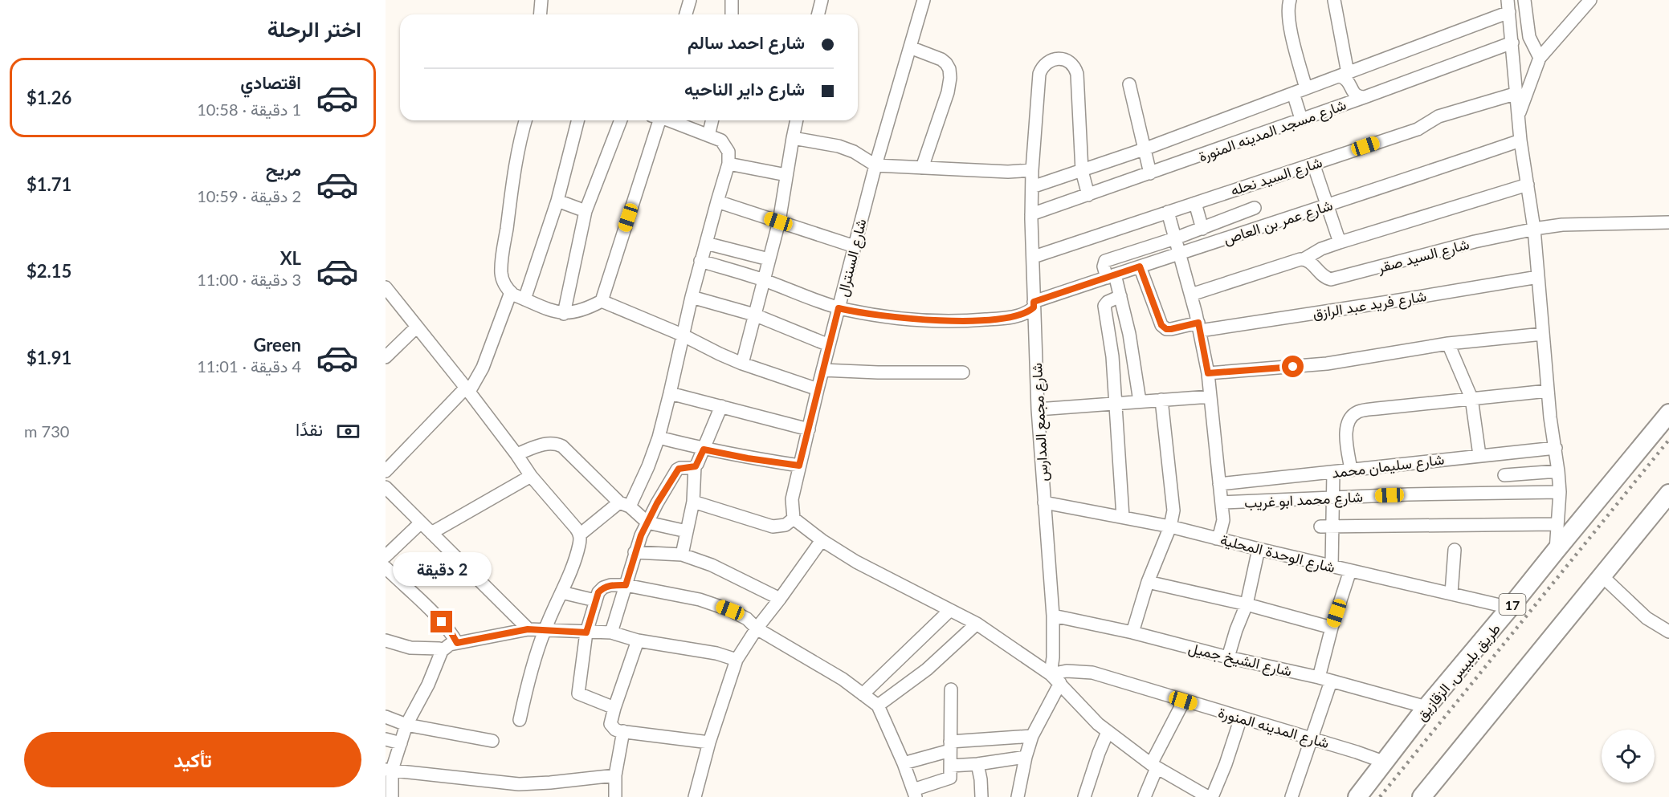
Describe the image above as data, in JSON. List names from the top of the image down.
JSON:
{
  "streets": {
    "highway": ["17", "طريق بلبيس, الزقازيق"],
    "street": [
      "شارع مسجد المدينه المنورة",
      "شارع السيد نحله",
      "شارع عمر بن العاص",
      "شارع السيد صقر",
      "شارع السنترال",
      "شارع فريد عبد الرازق",
      "شارع مجمع المدارس",
      "شارع سليمان محمد",
      "شارع محمد ابو غريب",
      "شارع الوحدة المحلية",
      "شارع الشيخ جميل",
      "شارع المدينه المنورة"
    ]
  },
  "crossings": [
    ["شارع مسجد المدينه المنورة", "شارع مجمع المدارس"],
    ["شارع السيد نحله", "شارع مجمع المدارس"],
    ["شارع عمر بن العاص", "شارع السنترال"],
    ["شارع عمر بن العاص", "شارع فريد عبد الرازق"],
    ["شارع عمر بن العاص", "شارع مجمع المدارس"],
    ["شارع مجمع المدارس", "شارع الوحدة المحلية"],
    ["شارع مجمع المدارس", "شارع الشيخ جميل"],
    ["شارع مجمع المدارس", "شارع المدينه المنورة"],
    ["شارع الوحدة المحلية", "طريق بلبيس, الزقازيق"],
    ["شارع الشيخ جميل", "طريق بلبيس, الزقازيق"],
    ["طريق بلبيس, الزقازيق", "شارع المدينه المنورة"]
  ],
  "page": {
    "heading": "اختر الرحلة",
    "banner": ["شارع احمد سالم", "شارع داير الناحيه"],
    "list": [
      {
        "name": "اقتصادي",
        "note": "1 دقيقة · 10:58",
        "value": "$1.26"
      },
      {
        "name": "مريح",
        "note": "2 دقيقة · 10:59",
        "value": "$1.71"
      },
      {
        "name": "XL",
        "note": "3 دقيقة · 11:00",
        "value": "$2.15"
      },
      {
        "name": "Green",
        "note": "4 دقيقة · 11:01",
        "value": "$1.91"
      }
    ],
    "pay": ["نقدًا", "730 m"],
    "bubble": "2 دقيقة",
    "buttons": "تأكيد"
  }
}
